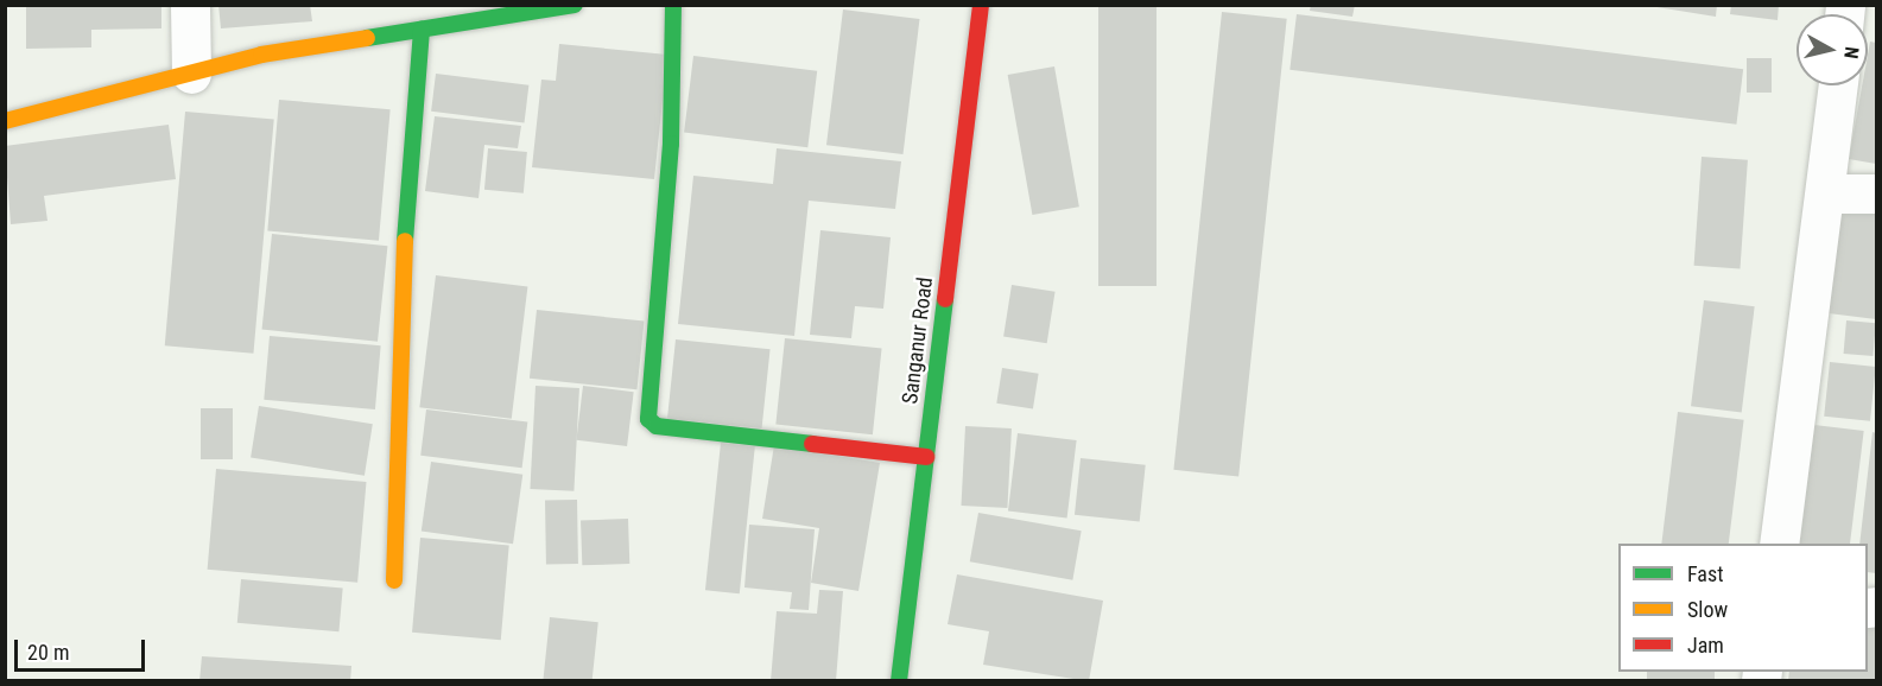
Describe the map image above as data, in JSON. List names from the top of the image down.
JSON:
{
  "streets": {
    "street": ["Sanganur Road"]
  },
  "legend": ["Fast", "Slow", "Jam"],
  "scale_bar": "20 m",
  "north": "right"
}
